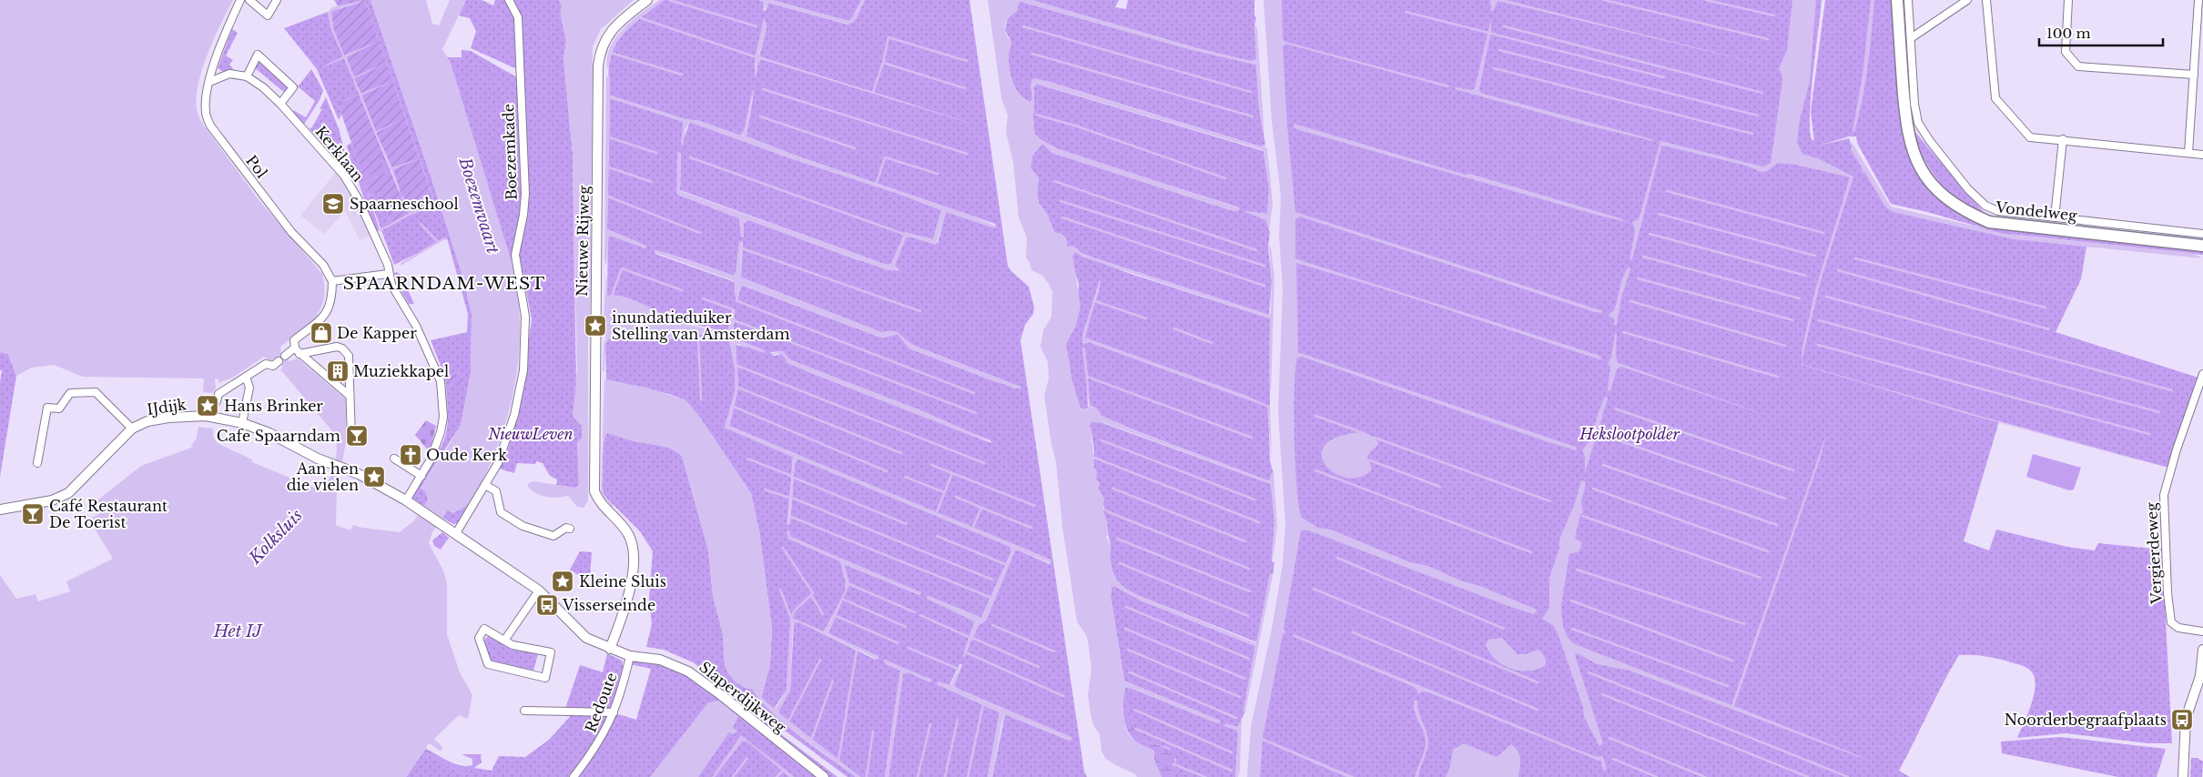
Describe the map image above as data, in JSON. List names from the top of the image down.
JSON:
{
  "streets": {
    "main road": ["Vondelweg"],
    "street": [
      "Boezemkade",
      "Kerklaan",
      "Pol",
      "Nieuwe Rijweg",
      "IJdijk",
      "Vergierdeweg",
      "Slaperdijkweg",
      "Redoute"
    ]
  },
  "crossings": [
    ["Boezemkade", "IJdijk"],
    ["Kerklaan", "IJdijk"],
    ["Nieuwe Rijweg", "Slaperdijkweg"],
    ["Slaperdijkweg", "Redoute"]
  ],
  "districts": ["SPAARNDAM-WEST"],
  "water": ["Boezemvaart", "Kolksluis", "Het IJ"],
  "parks": ["NieuwLeven", "Hekslootpolder"],
  "places": {
    "school or university": ["Spaarneschool"],
    "place": [
      "inundatieduiker Stelling van Amsterdam",
      "Hans Brinker",
      "Aan hen die vielen",
      "Kleine Sluis"
    ],
    "shop": ["De Kapper"],
    "building": ["Muziekkapel"],
    "bar": ["Cafe Spaarndam", "Café Restaurant De Toerist"],
    "church": ["Oude Kerk"],
    "bus stop": ["Visserseinde", "Noorderbegraafplaats"]
  },
  "scale_bar": "100 m"
}
